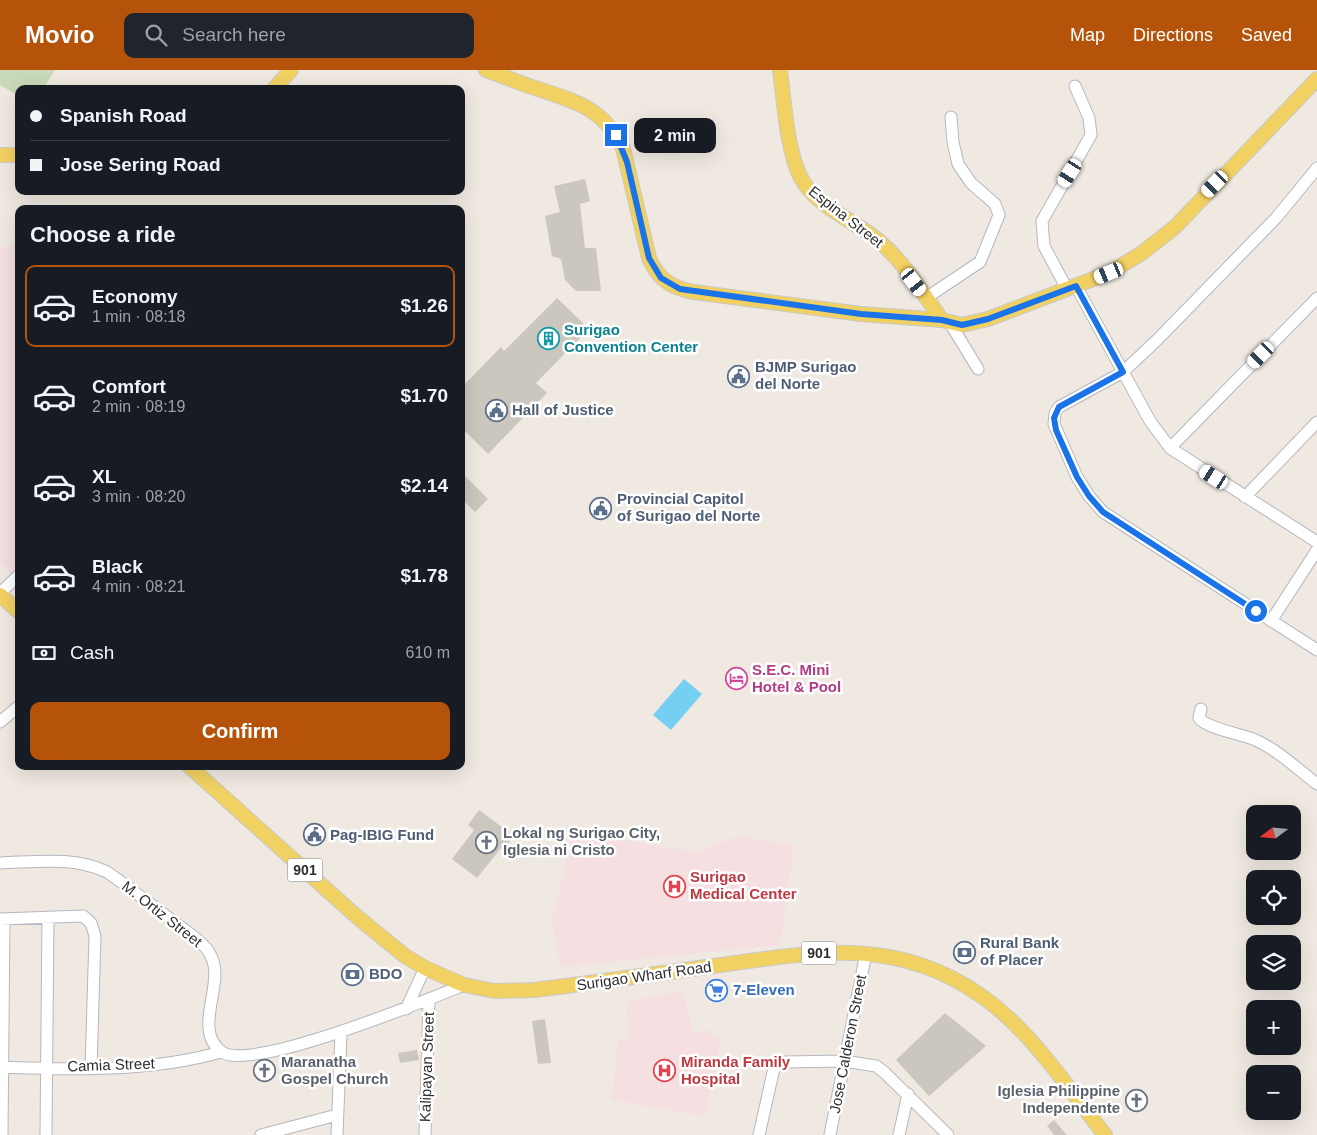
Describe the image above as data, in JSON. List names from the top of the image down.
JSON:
{
  "streets": {
    "main road": ["Espina Street", "901", "Surigao Wharf Road"],
    "street": [
      "M. Ortiz Street",
      "Jose Calderon Street",
      "Camia Street",
      "Kalipayan Street"
    ]
  },
  "crossings": [
    ["M. Ortiz Street", "Camia Street"],
    ["Surigao Wharf Road", "Jose Calderon Street"]
  ],
  "places": {
    "building": ["Surigao Convention Center"],
    "public building": [
      "BJMP Surigao del Norte",
      "Hall of Justice",
      "Provincial Capitol of Surigao del Norte",
      "Pag-IBIG Fund"
    ],
    "hotel": ["S.E.C. Mini Hotel & Pool"],
    "church": ["Lokal ng Surigao City, Iglesia ni Cristo", "Maranatha Gospel Church", "Iglesia Philippine Independente"],
    "hospital": ["Surigao Medical Center", "Miranda Family Hospital"],
    "bank": ["Rural Bank of Placer", "BDO"],
    "supermarket": ["7-Eleven"]
  },
  "north": "left",
  "page": {
    "header": "Movio",
    "search": "Search here",
    "nav": ["Map", "Directions", "Saved"],
    "banner": ["Spanish Road", "Jose Sering Road"],
    "bubble": "2 min",
    "heading": "Choose a ride",
    "list": [
      {
        "name": "Economy",
        "note": "1 min · 08:18",
        "value": "$1.26"
      },
      {
        "name": "Comfort",
        "note": "2 min · 08:19",
        "value": "$1.70"
      },
      {
        "name": "XL",
        "note": "3 min · 08:20",
        "value": "$2.14"
      },
      {
        "name": "Black",
        "note": "4 min · 08:21",
        "value": "$1.78"
      }
    ],
    "pay": ["Cash", "610 m"],
    "buttons": "Confirm",
    "map_buttons": ["+", "−"]
  }
}
